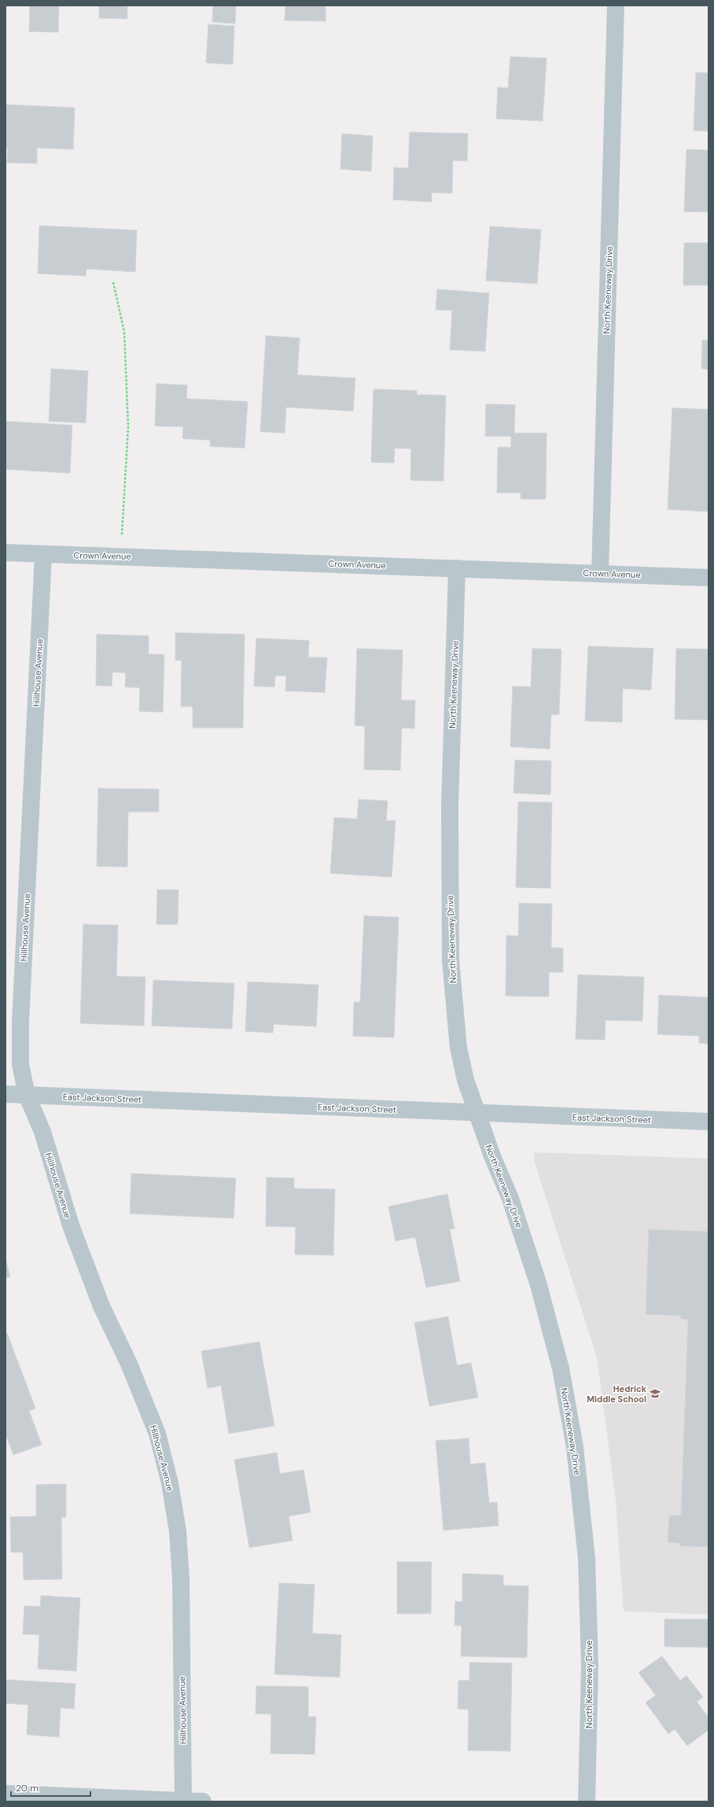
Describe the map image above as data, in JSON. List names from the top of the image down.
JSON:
{
  "streets": {
    "street": [
      "North Keeneway Drive",
      "Crown Avenue",
      "Hillhouse Avenue",
      "East Jackson Street"
    ]
  },
  "crossings": [
    ["North Keeneway Drive", "Crown Avenue"],
    ["North Keeneway Drive", "East Jackson Street"],
    ["Crown Avenue", "Hillhouse Avenue"],
    ["Hillhouse Avenue", "East Jackson Street"]
  ],
  "places": {
    "school or university": ["Hedrick Middle School"]
  },
  "scale_bar": "20 m"
}
